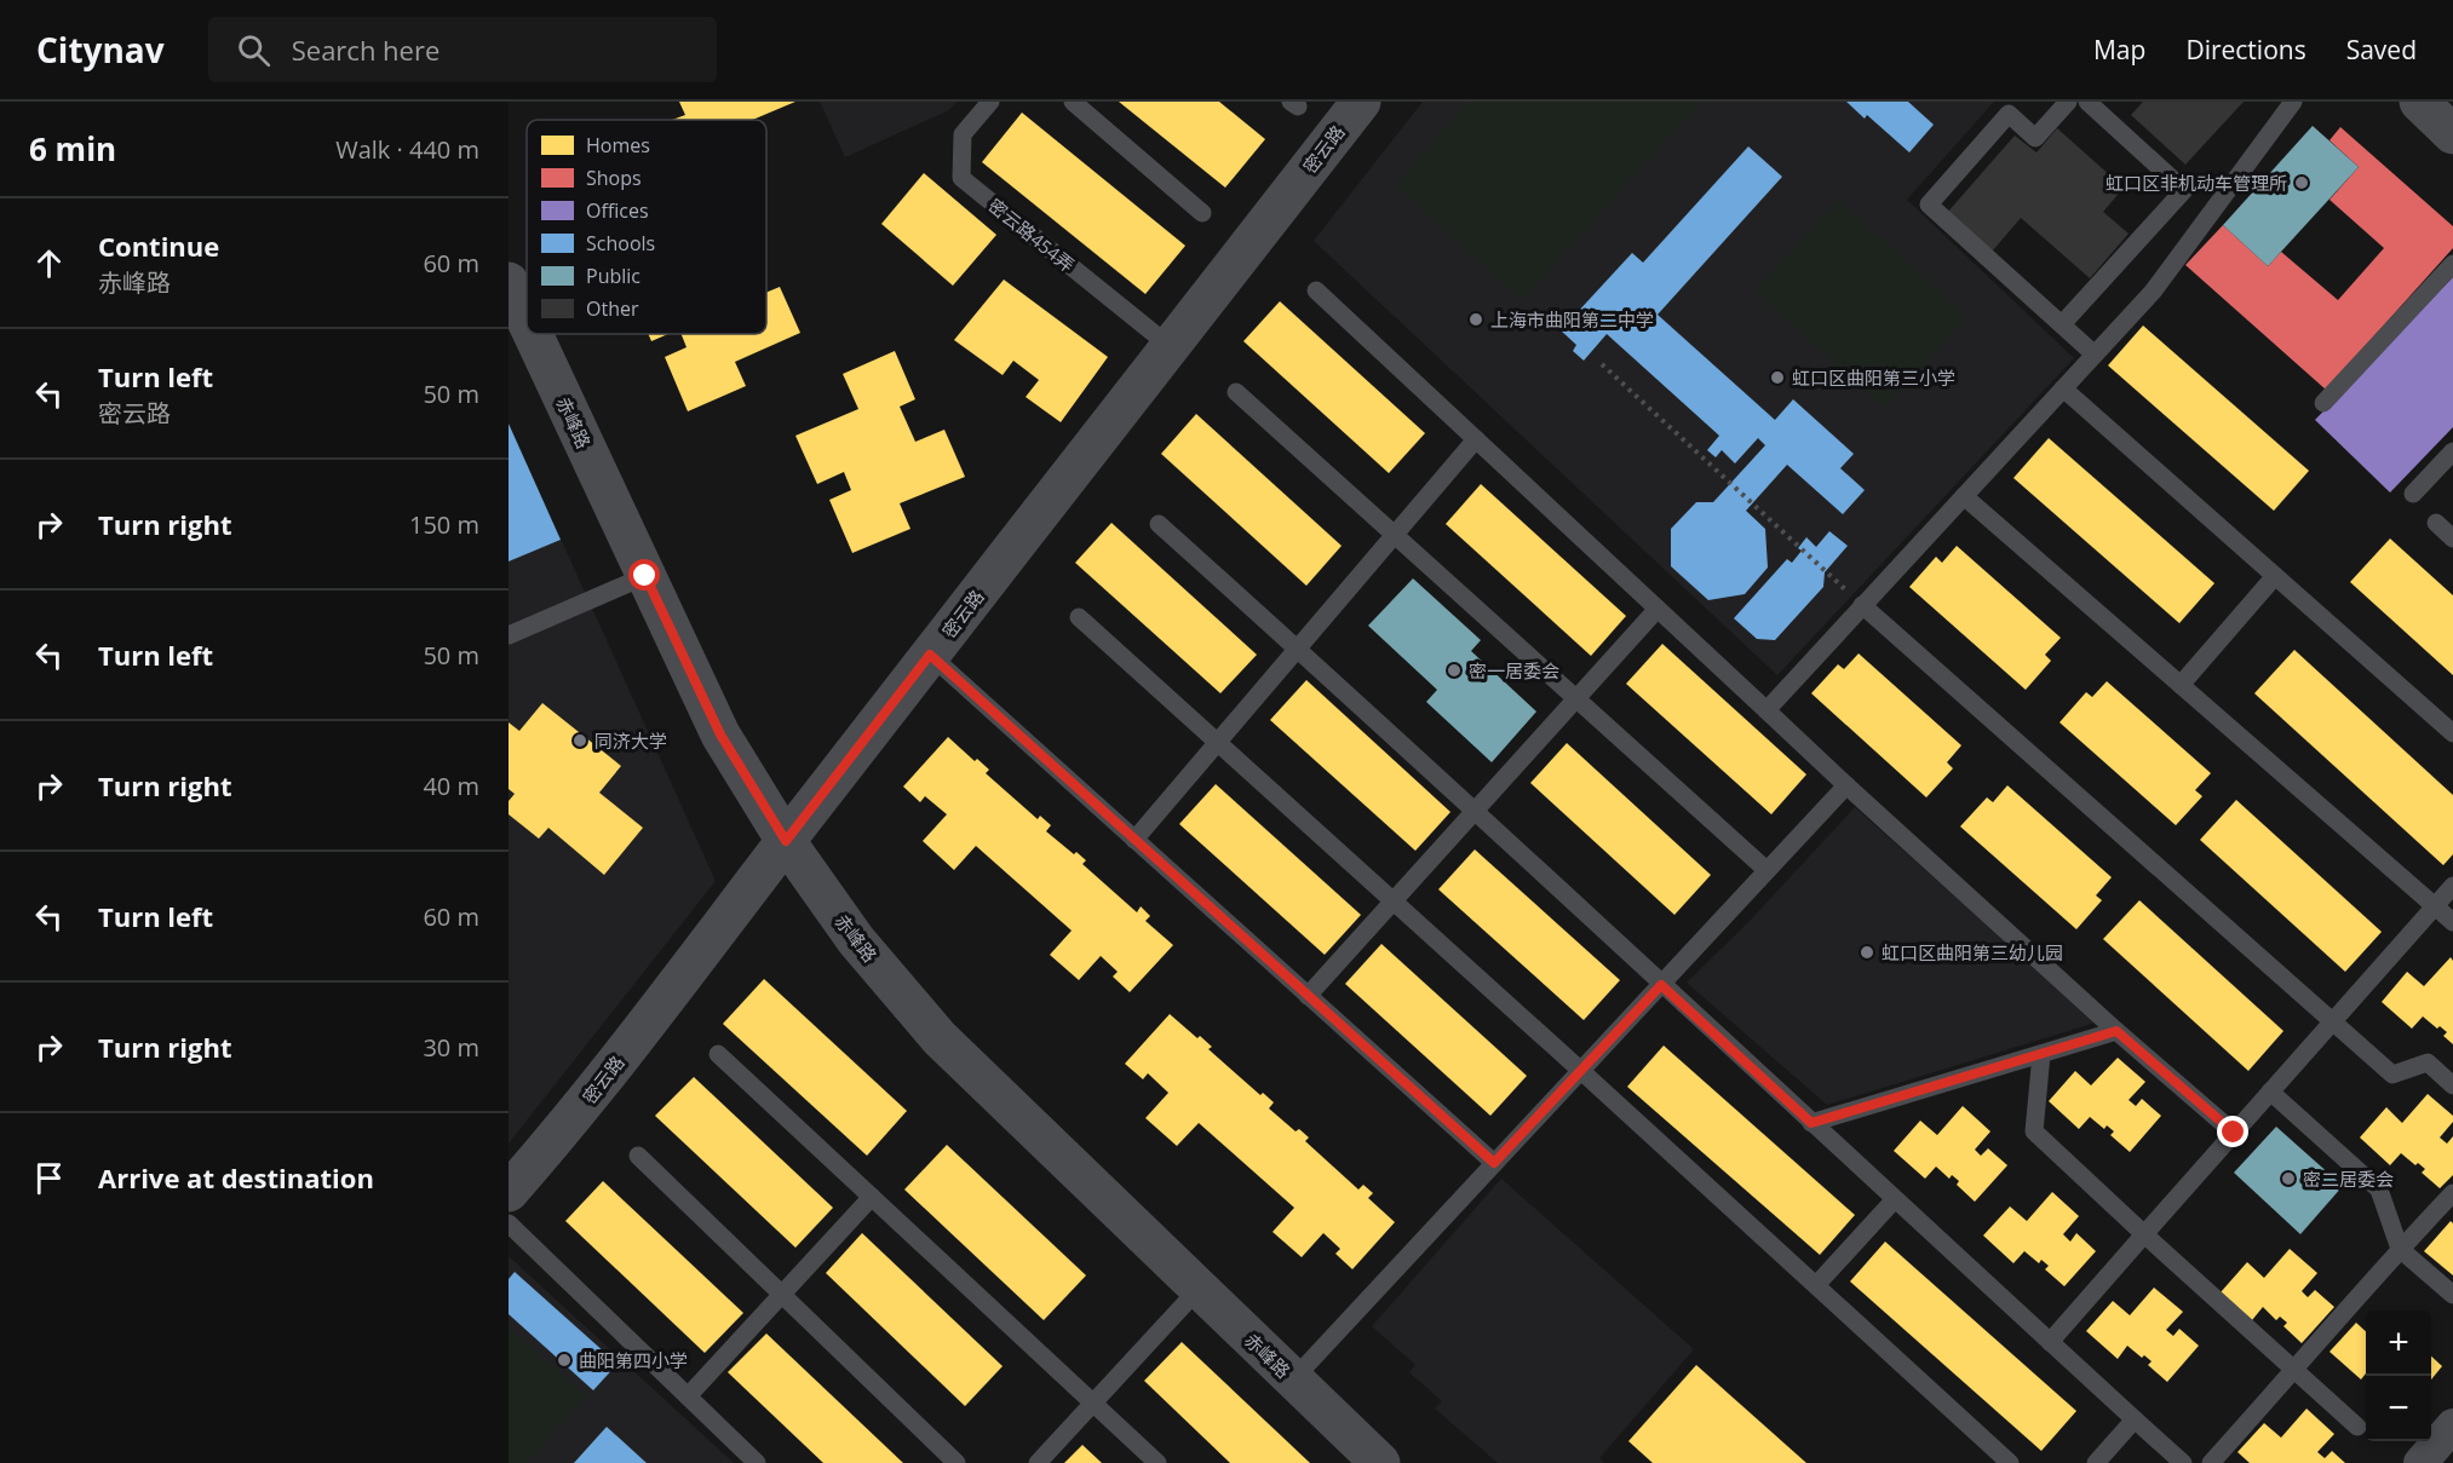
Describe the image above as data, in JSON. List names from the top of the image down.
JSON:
{
  "streets": {
    "street": ["密云路", "赤峰路"],
    "lane": ["密云路454弄"]
  },
  "crossings": [
    ["密云路", "密云路454弄"],
    ["密云路", "赤峰路"]
  ],
  "places": [
    "虹口区非机动车管理所",
    "上海市曲阳第二中学",
    "虹口区曲阳第三小学",
    "密一居委会",
    "同济大学",
    "虹口区曲阳第三幼儿园",
    "密二居委会",
    "曲阳第四小学"
  ],
  "legend": [
    "Homes",
    "Shops",
    "Offices",
    "Schools",
    "Public",
    "Other"
  ],
  "page": {
    "header": "Citynav",
    "search": "Search here",
    "nav": ["Map", "Directions", "Saved"],
    "heading": ["6 min", "Walk · 440 m"],
    "list": [
      ["Continue", "赤峰路", "60 m"],
      ["Turn left", "密云路", "50 m"],
      ["Turn right", "150 m"],
      ["Turn left", "50 m"],
      ["Turn right", "40 m"],
      ["Turn left", "60 m"],
      ["Turn right", "30 m"],
      "Arrive at destination"
    ],
    "map_buttons": ["+", "−"]
  }
}
